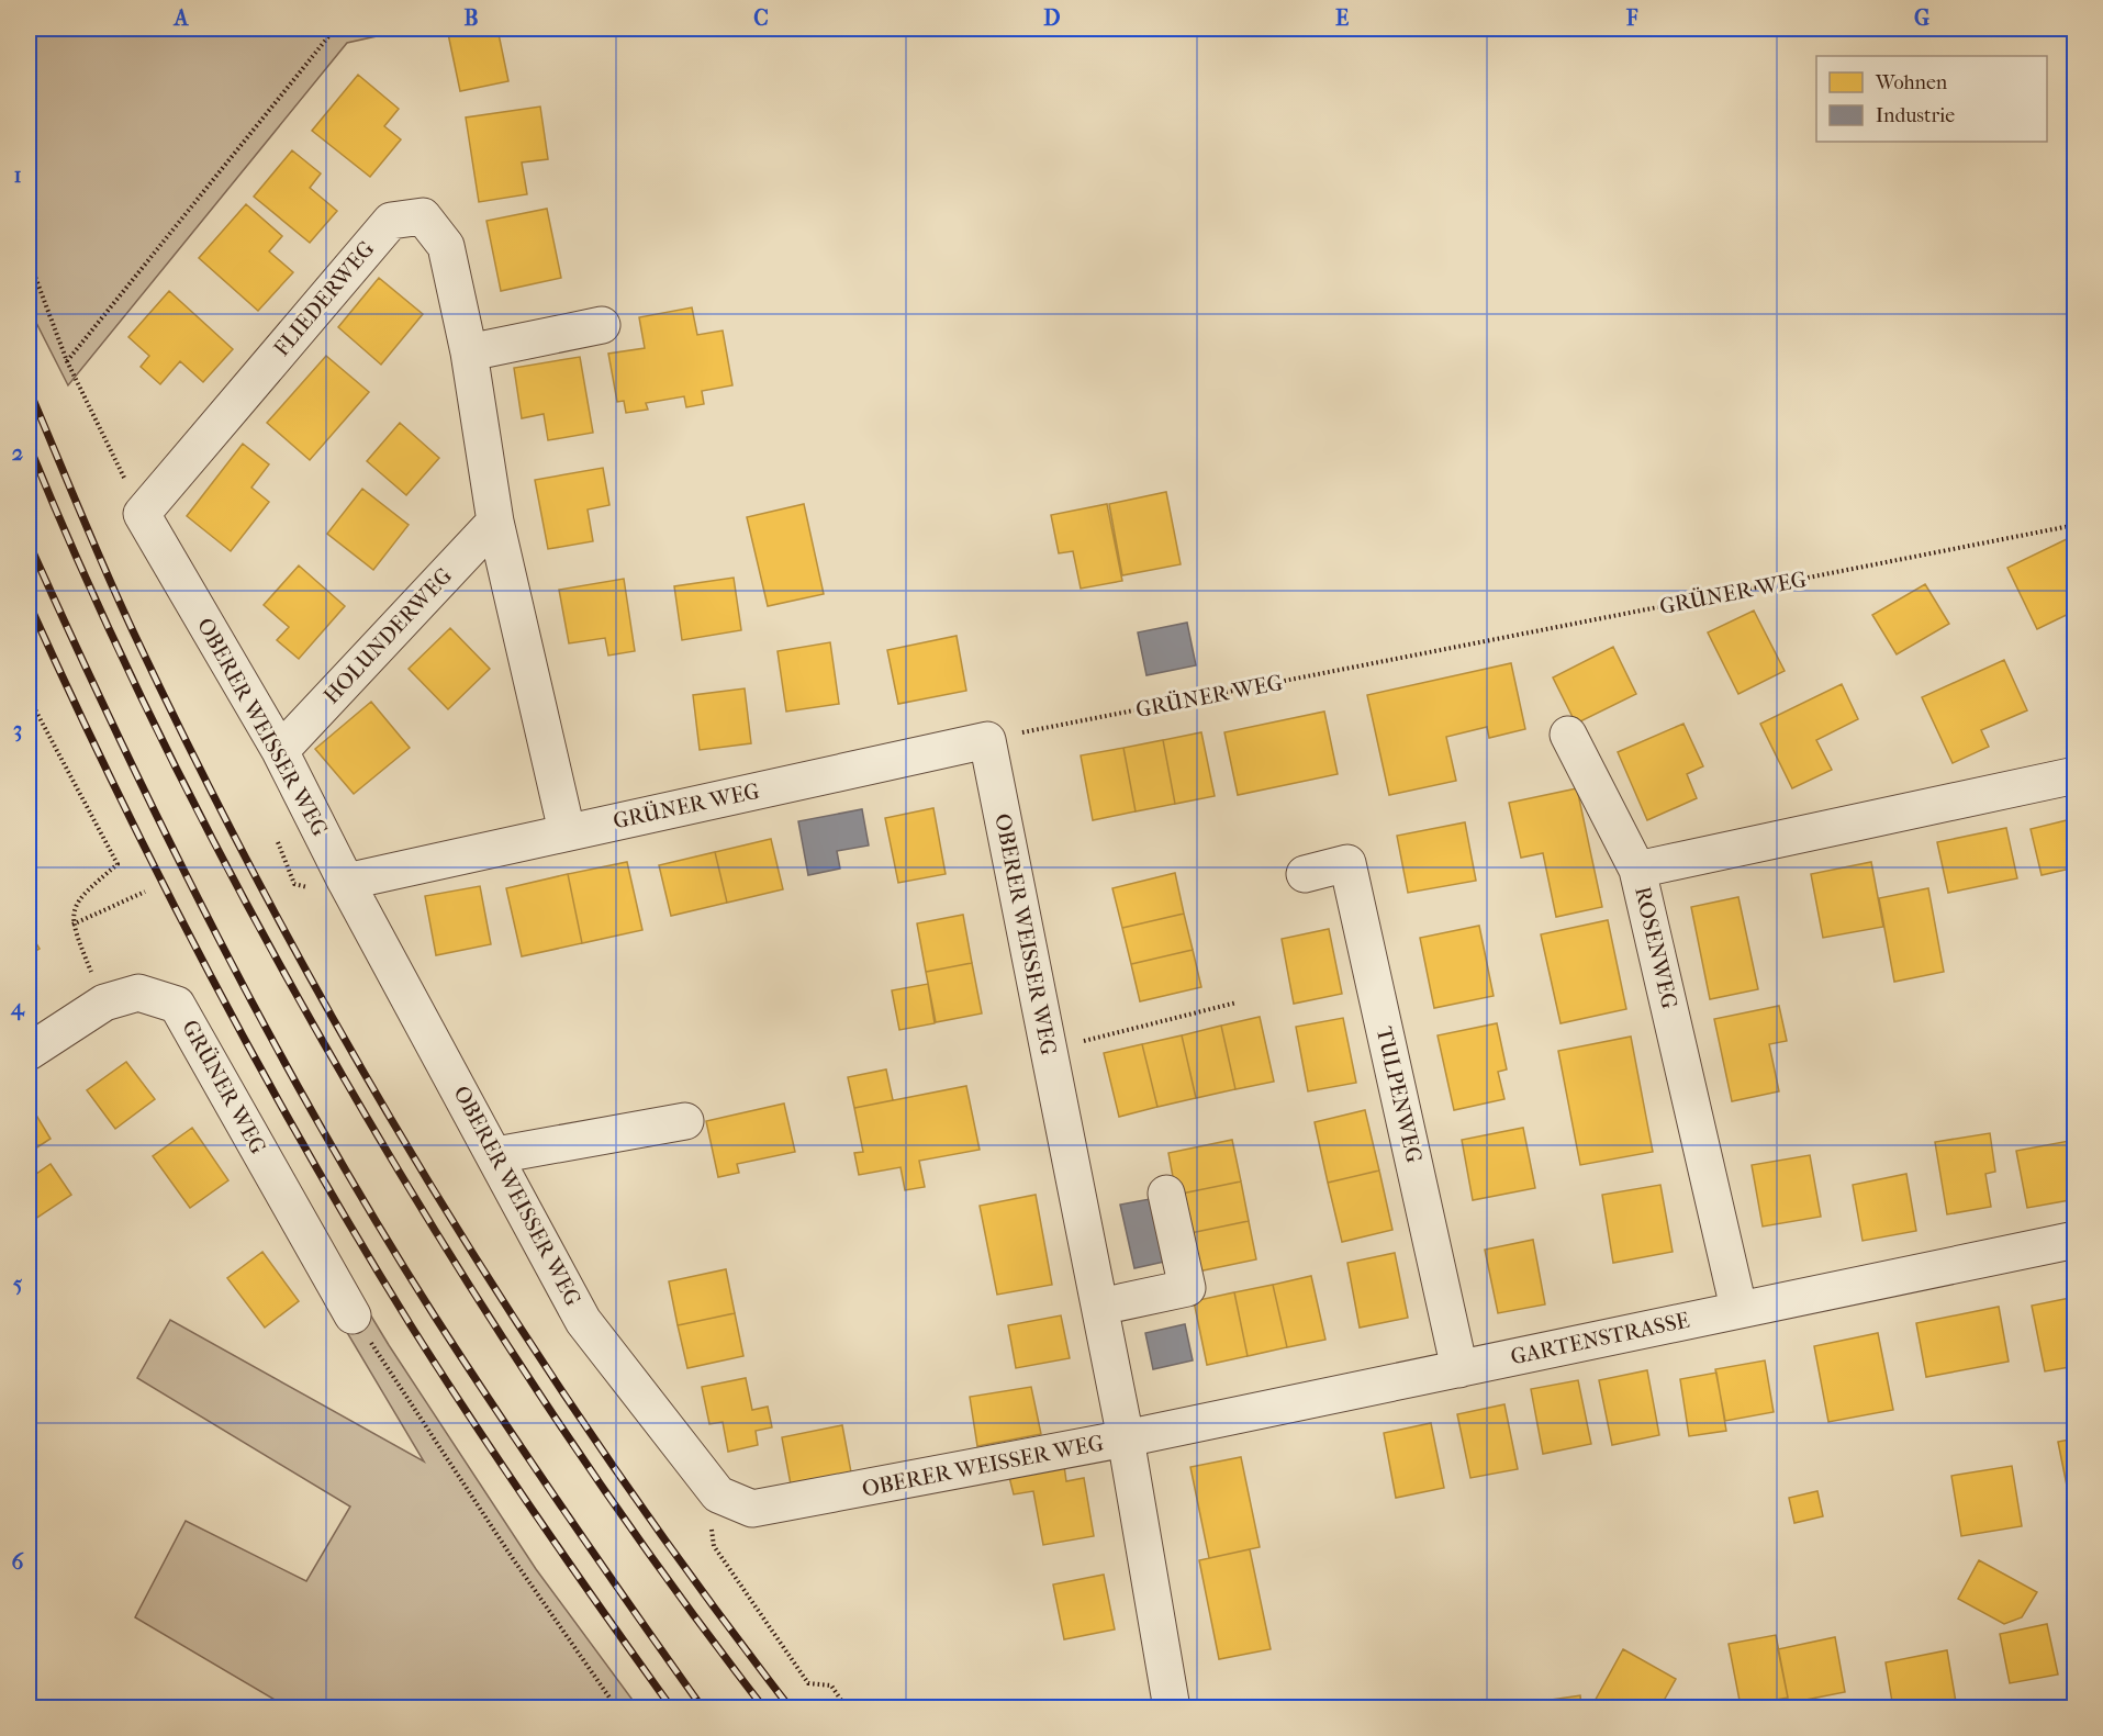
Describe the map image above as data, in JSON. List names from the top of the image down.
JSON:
{
  "streets": {
    "street": [
      "FLIEDERWEG",
      "GRÜNER WEG",
      "HOLUNDERWEG",
      "OBERER WEISSER WEG",
      "ROSENWEG",
      "TULPENWEG",
      "GARTENSTRASSE"
    ]
  },
  "crossings": [
    ["FLIEDERWEG", "GRÜNER WEG"],
    ["FLIEDERWEG", "HOLUNDERWEG"],
    ["FLIEDERWEG", "OBERER WEISSER WEG"],
    ["GRÜNER WEG", "OBERER WEISSER WEG"],
    ["HOLUNDERWEG", "OBERER WEISSER WEG"],
    ["OBERER WEISSER WEG", "GARTENSTRASSE"],
    ["ROSENWEG", "GARTENSTRASSE"],
    ["TULPENWEG", "GARTENSTRASSE"]
  ],
  "legend": ["Wohnen", "Industrie"],
  "grid": {
    "columns": [
      "A",
      "B",
      "C",
      "D",
      "E",
      "F",
      "G"
    ],
    "rows": [
      "1",
      "2",
      "3",
      "4",
      "5",
      "6"
    ]
  }
}
